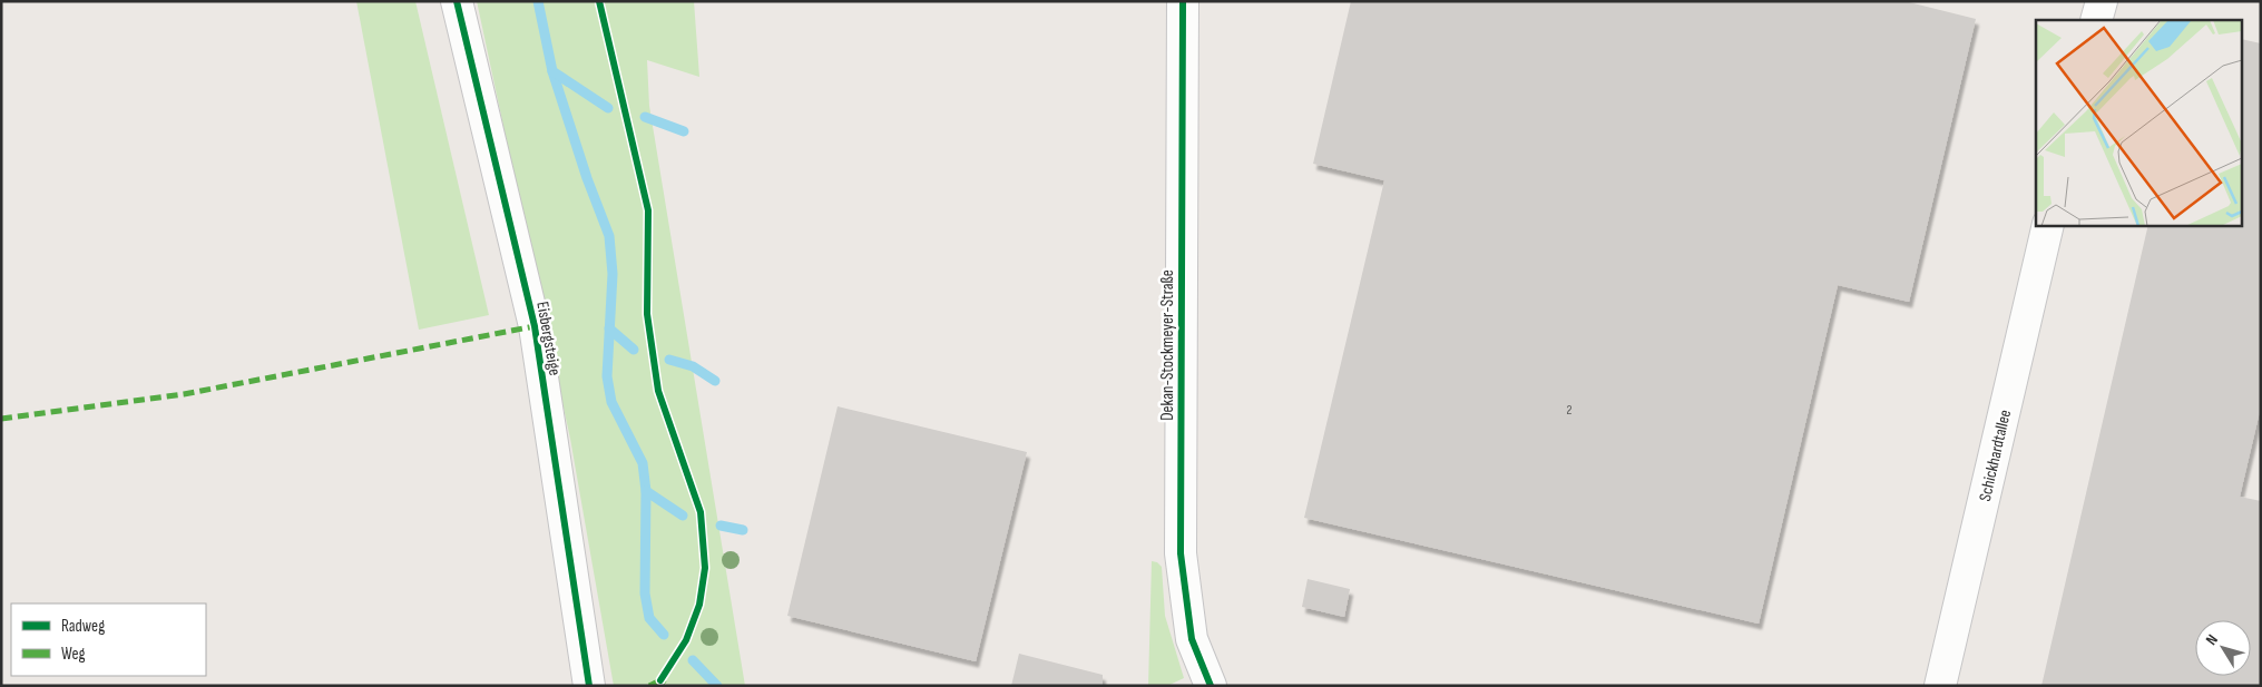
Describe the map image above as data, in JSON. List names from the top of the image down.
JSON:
{
  "streets": {
    "street": ["Eisbergsteige", "Dekan-Stockmeyer-Straße", "Schickhardtallee"]
  },
  "house_numbers": ["2"],
  "legend": ["Radweg", "Weg"],
  "north": "top left"
}
